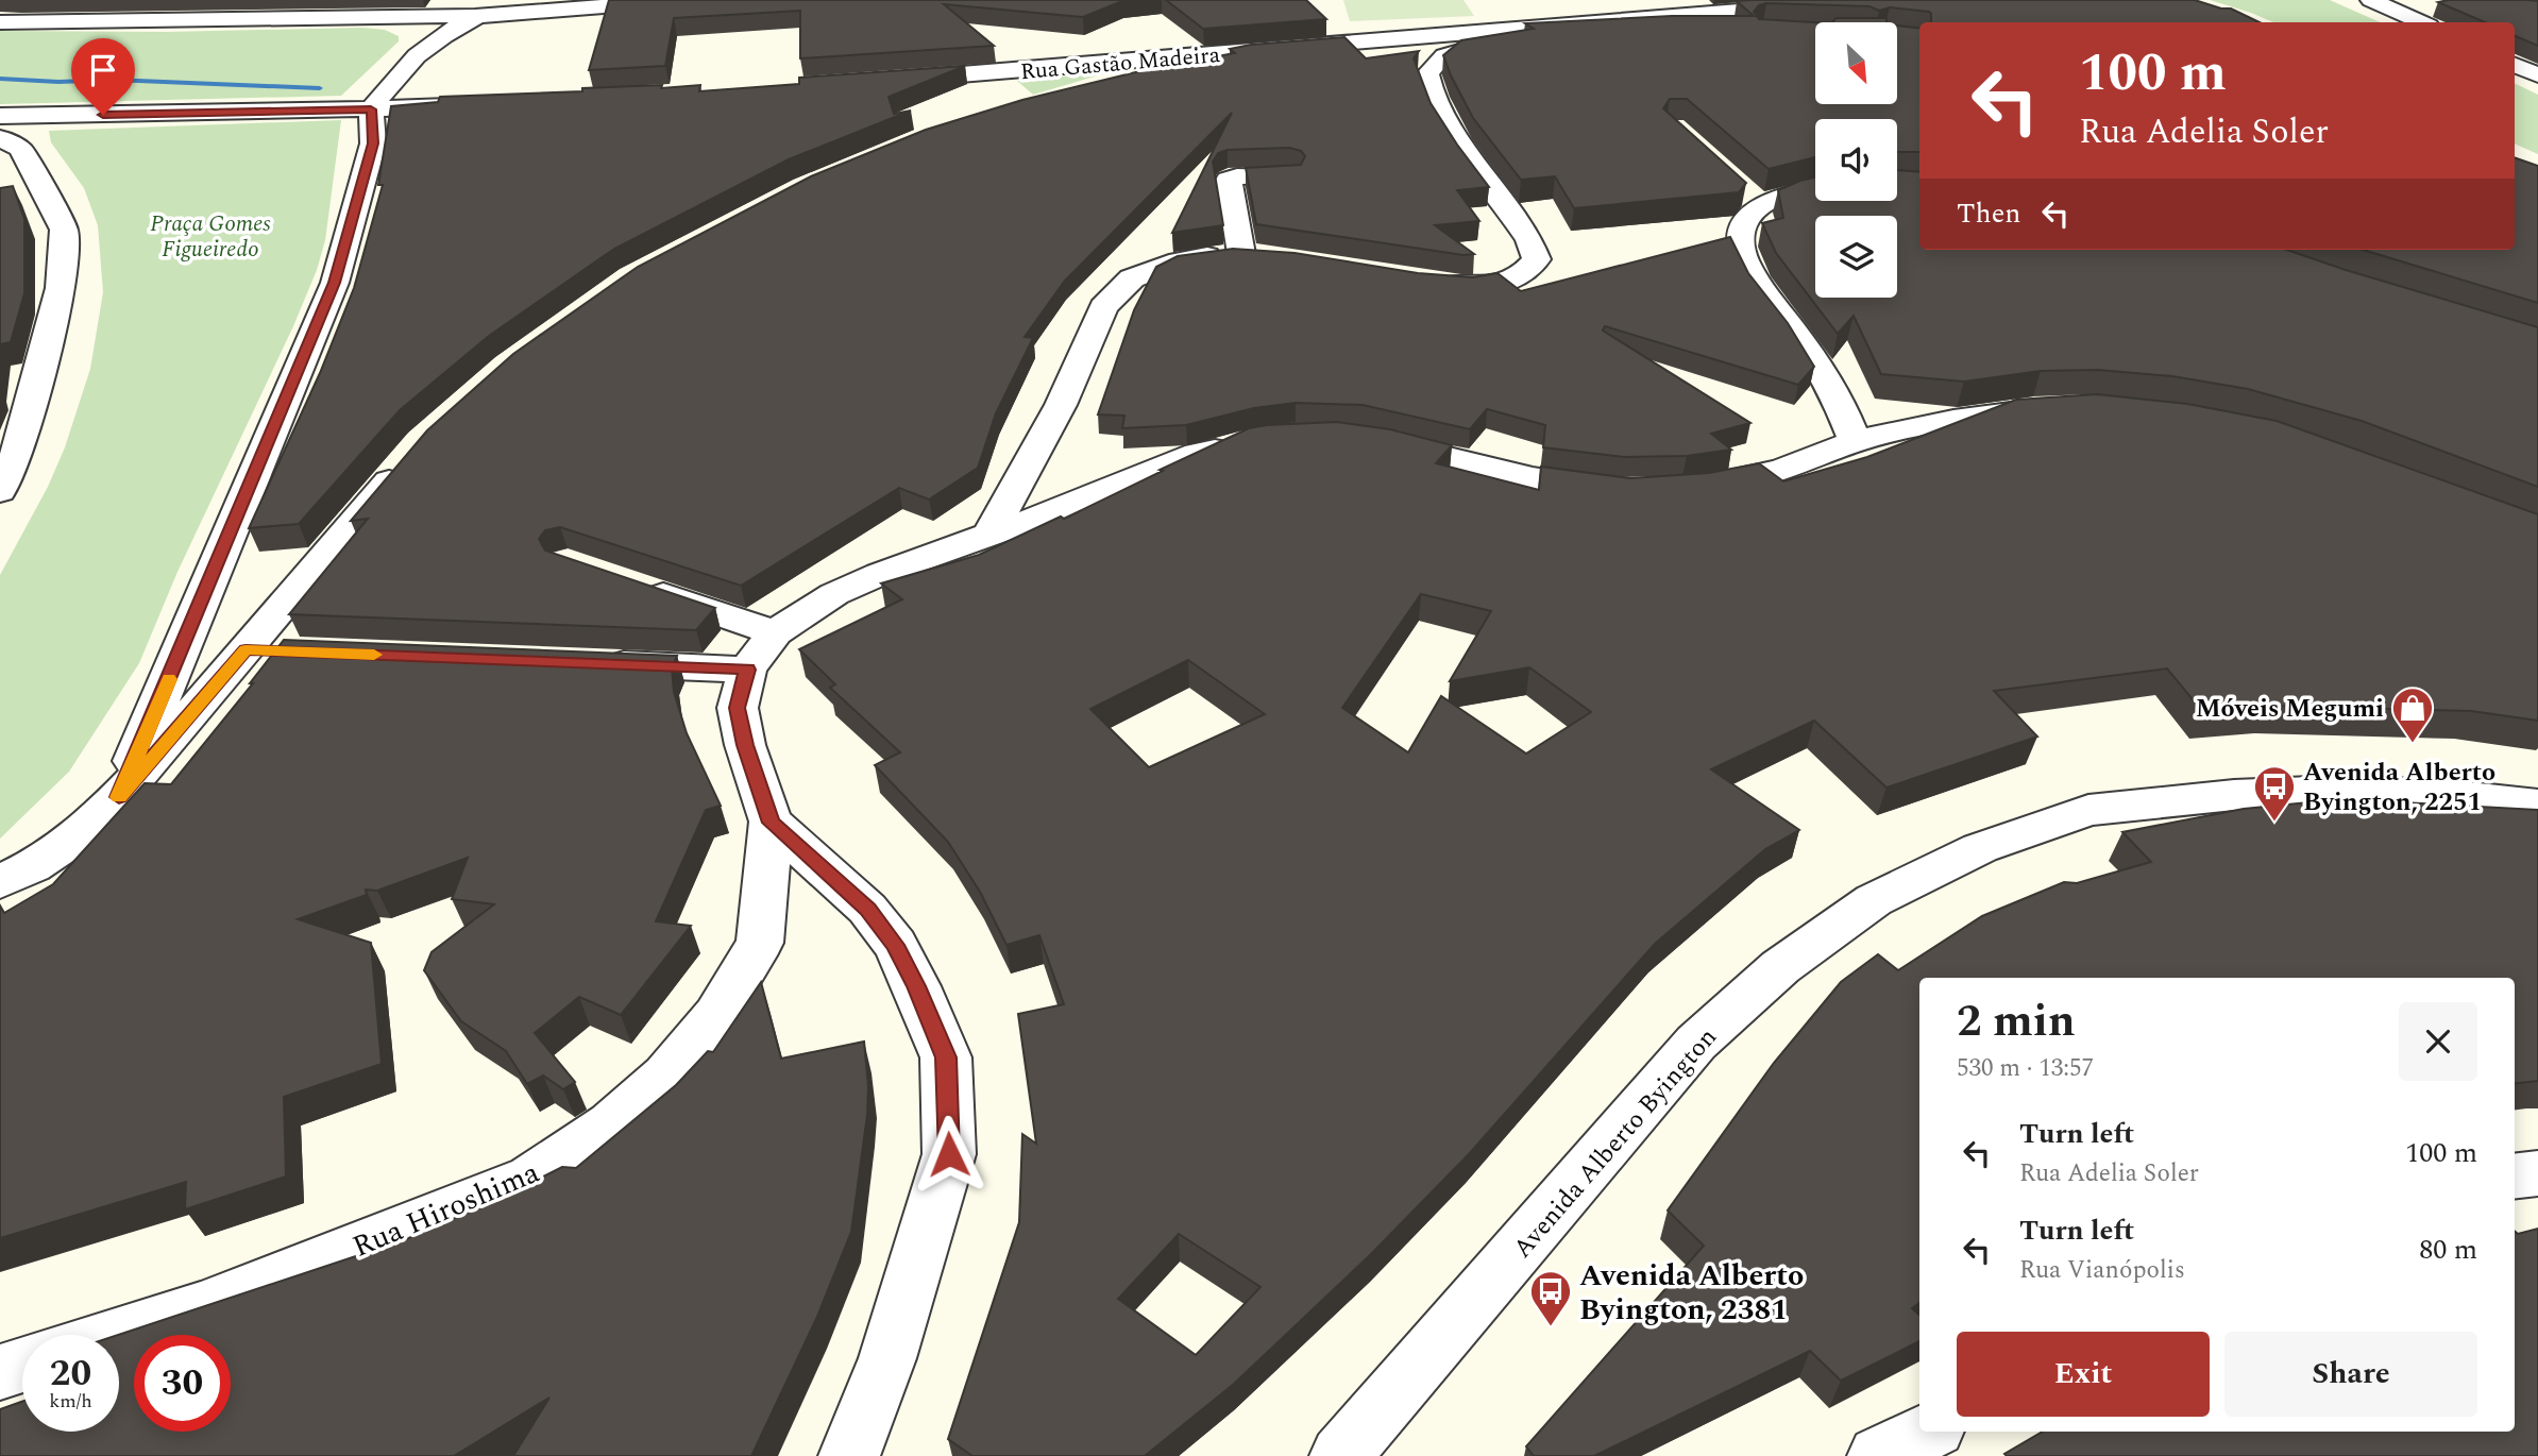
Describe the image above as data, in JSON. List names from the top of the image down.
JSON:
{
  "streets": {
    "street": ["Rua Gastão Madeira", "Avenida Alberto Byington", "Rua Hiroshima"]
  },
  "parks": ["Praça Gomes Figueiredo"],
  "places": {
    "shop": ["Móveis Megumi"],
    "bus stop": ["Avenida Alberto Byington, 2251", "Avenida Alberto Byington, 2381"]
  },
  "north": "bottom right",
  "page": {
    "turn": ["100 m", "Rua Adelia Soler"],
    "then": "Then",
    "heading": ["2 min", "530 m · 13:57"],
    "list": [
      {
        "name": "Turn left",
        "note": "Rua Adelia Soler",
        "value": "100 m"
      },
      {
        "name": "Turn left",
        "note": "Rua Vianópolis",
        "value": "80 m"
      }
    ],
    "buttons": ["Exit", "Share"],
    "speed": "20 km/h",
    "limit": "30"
  }
}
